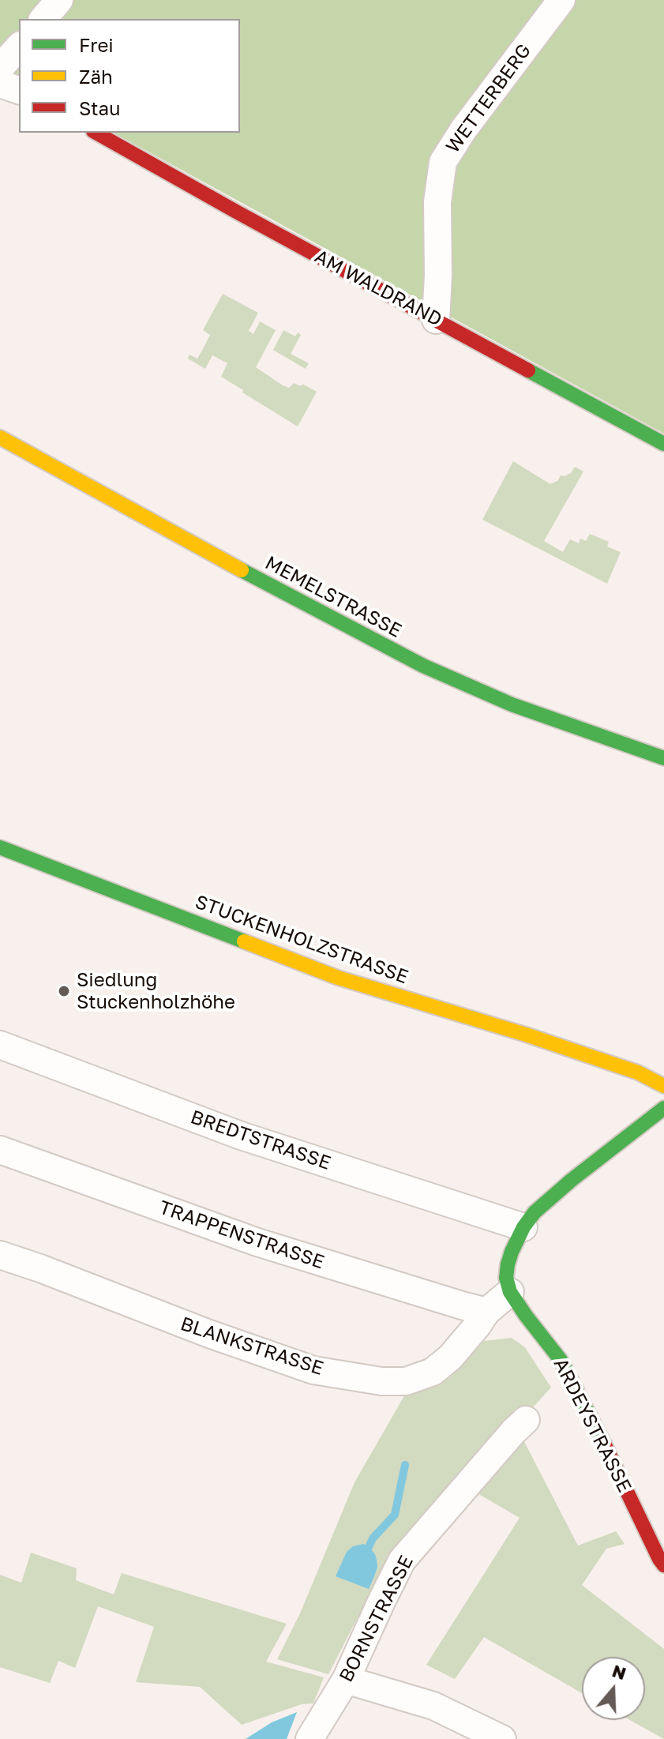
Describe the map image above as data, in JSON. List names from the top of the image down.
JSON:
{
  "streets": {
    "street": [
      "WETTERBERG",
      "AM WALDRAND",
      "MEMELSTRASSE",
      "STUCKENHOLZSTRASSE",
      "BREDTSTRASSE",
      "TRAPPENSTRASSE",
      "BLANKSTRASSE",
      "ARDEYSTRASSE",
      "BORNSTRASSE"
    ]
  },
  "crossings": [
    ["WETTERBERG", "AM WALDRAND"],
    ["TRAPPENSTRASSE", "BLANKSTRASSE"]
  ],
  "places": ["Siedlung Stuckenholzhöhe"],
  "legend": ["Frei", "Zäh", "Stau"],
  "north": "top"
}
